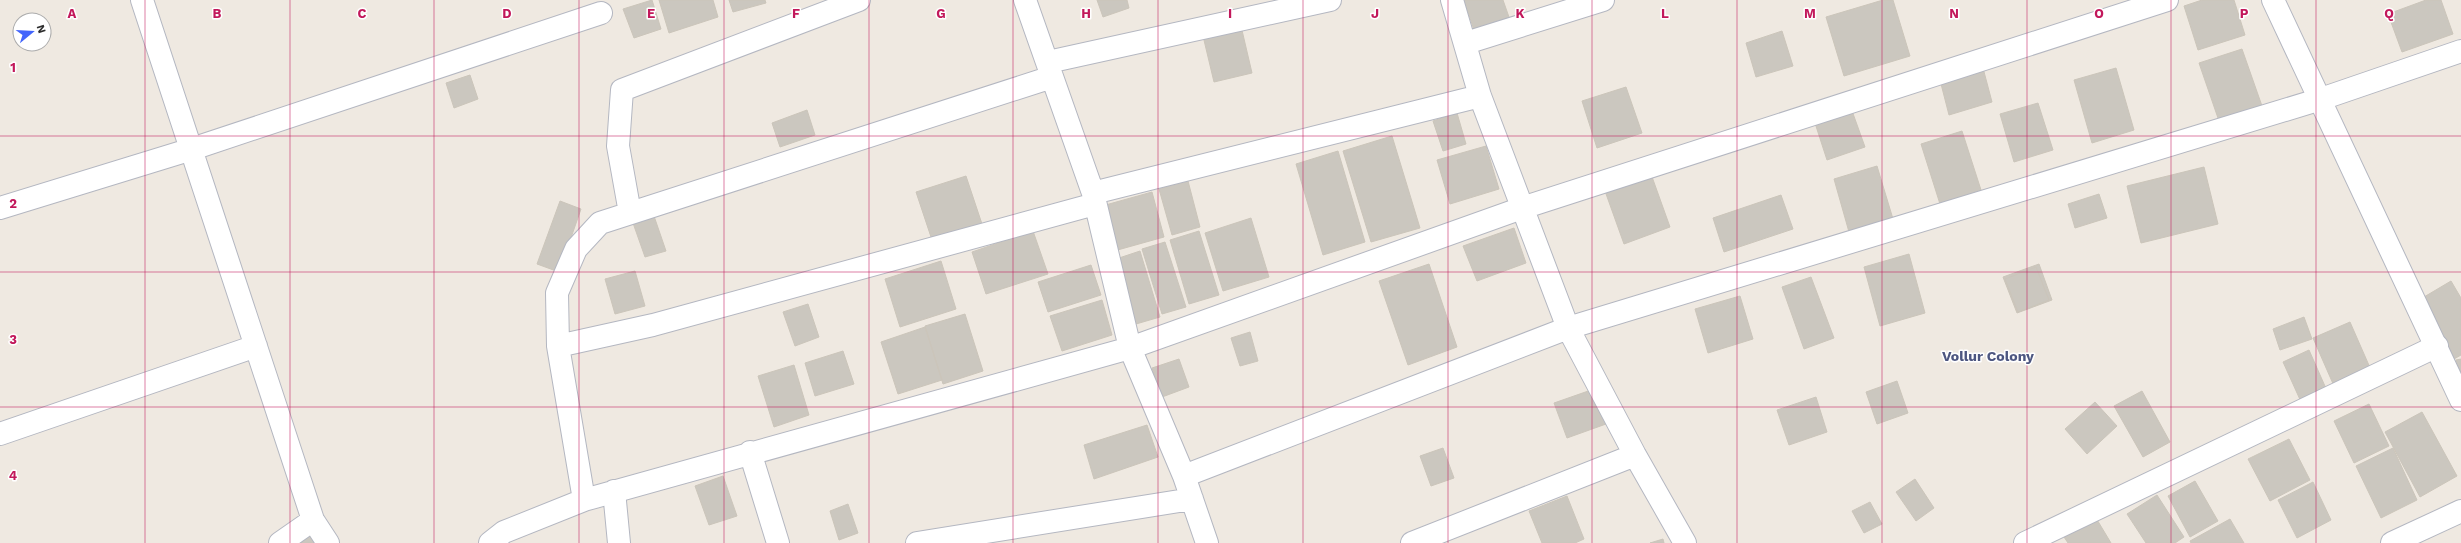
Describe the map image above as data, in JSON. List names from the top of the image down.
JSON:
{
  "districts": ["Vollur Colony"],
  "north": "right",
  "grid": {
    "columns": [
      "A",
      "B",
      "C",
      "D",
      "E",
      "F",
      "G",
      "H",
      "I",
      "J",
      "K",
      "L",
      "M",
      "N",
      "O",
      "P",
      "Q"
    ],
    "rows": [
      "1",
      "2",
      "3",
      "4"
    ]
  }
}
